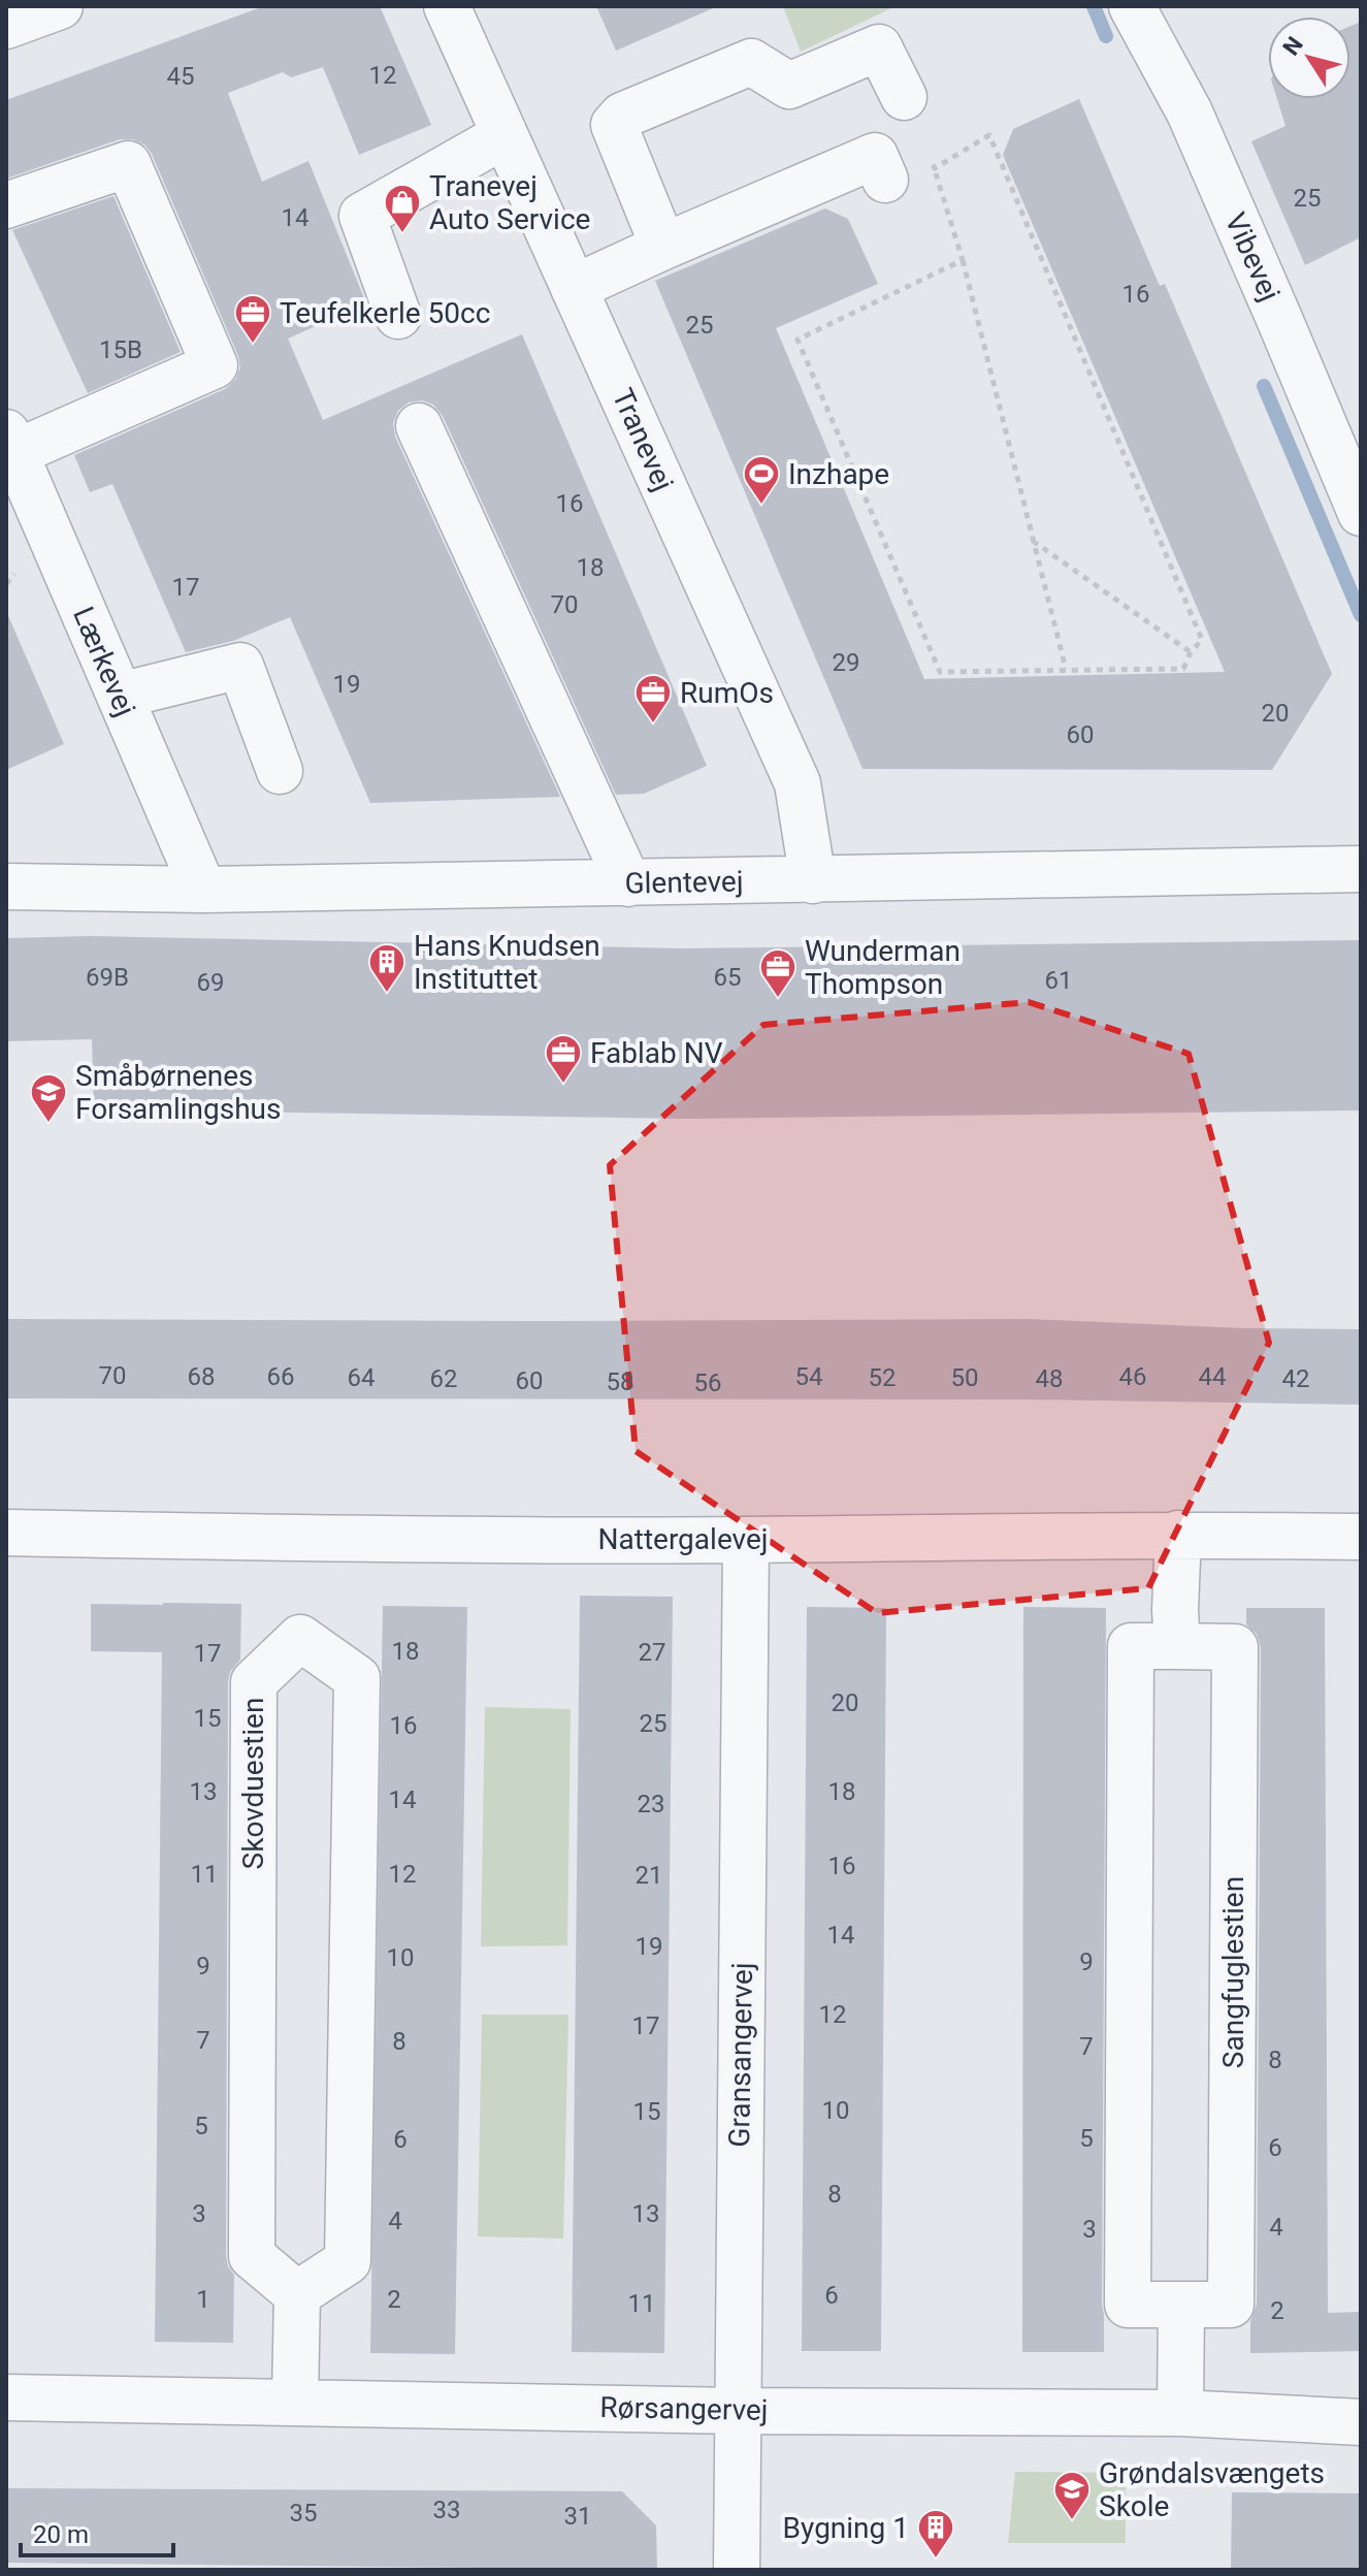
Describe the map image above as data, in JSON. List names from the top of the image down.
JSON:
{
  "streets": {
    "street": [
      "Vibevej",
      "Tranevej",
      "Lærkevej",
      "Glentevej",
      "Nattergalevej",
      "Skovduestien",
      "Sangfuglestien",
      "Gransangervej",
      "Rørsangervej"
    ]
  },
  "crossings": [
    ["Tranevej", "Glentevej"],
    ["Lærkevej", "Glentevej"],
    ["Nattergalevej", "Gransangervej"],
    ["Gransangervej", "Rørsangervej"]
  ],
  "places": {
    "shop": ["Tranevej Auto Service"],
    "office": [
      "Teufelkerle 50cc",
      "RumOs",
      "Wunderman Thompson",
      "Fablab NV"
    ],
    "sports": ["Inzhape"],
    "building": ["Hans Knudsen Instituttet", "Bygning 1"],
    "school or university": ["Småbørnenes Forsamlingshus", "Grøndalsvængets Skole"]
  },
  "house_numbers": [
    "12",
    "45",
    "25",
    "14",
    "16",
    "25",
    "15B",
    "16",
    "18",
    "17",
    "70",
    "29",
    "19",
    "20",
    "60",
    "69B",
    "65",
    "61",
    "69",
    "70",
    "68",
    "66",
    "54",
    "46",
    "44",
    "64",
    "52",
    "50",
    "62",
    "48",
    "42",
    "60",
    "58",
    "56",
    "18",
    "27",
    "17",
    "20",
    "15",
    "25",
    "16",
    "13",
    "18",
    "14",
    "23",
    "16",
    "11",
    "12",
    "21",
    "14",
    "19",
    "10",
    "9",
    "9",
    "12",
    "17",
    "7",
    "8",
    "7",
    "8",
    "10",
    "15",
    "5",
    "5",
    "6",
    "6",
    "8",
    "3",
    "13",
    "4",
    "4",
    "3",
    "6",
    "1",
    "2",
    "11",
    "2",
    "33",
    "35",
    "31"
  ],
  "scale_bar": "20 m",
  "north": "top left"
}
